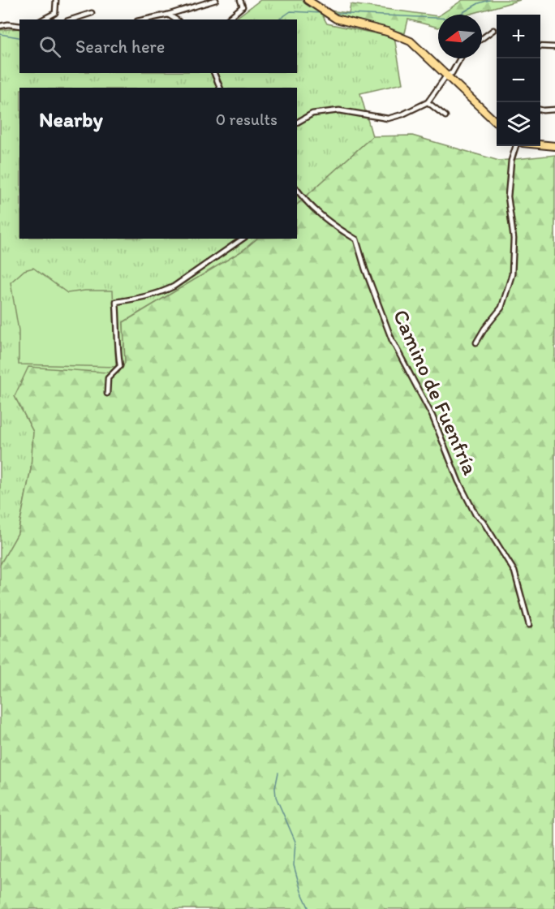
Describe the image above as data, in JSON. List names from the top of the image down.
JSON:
{
  "streets": {
    "street": ["Camino de Fuenfría"]
  },
  "north": "left",
  "page": {
    "map_buttons": ["+", "−"],
    "search": "Search here",
    "heading": ["Nearby", "0 results"]
  }
}
